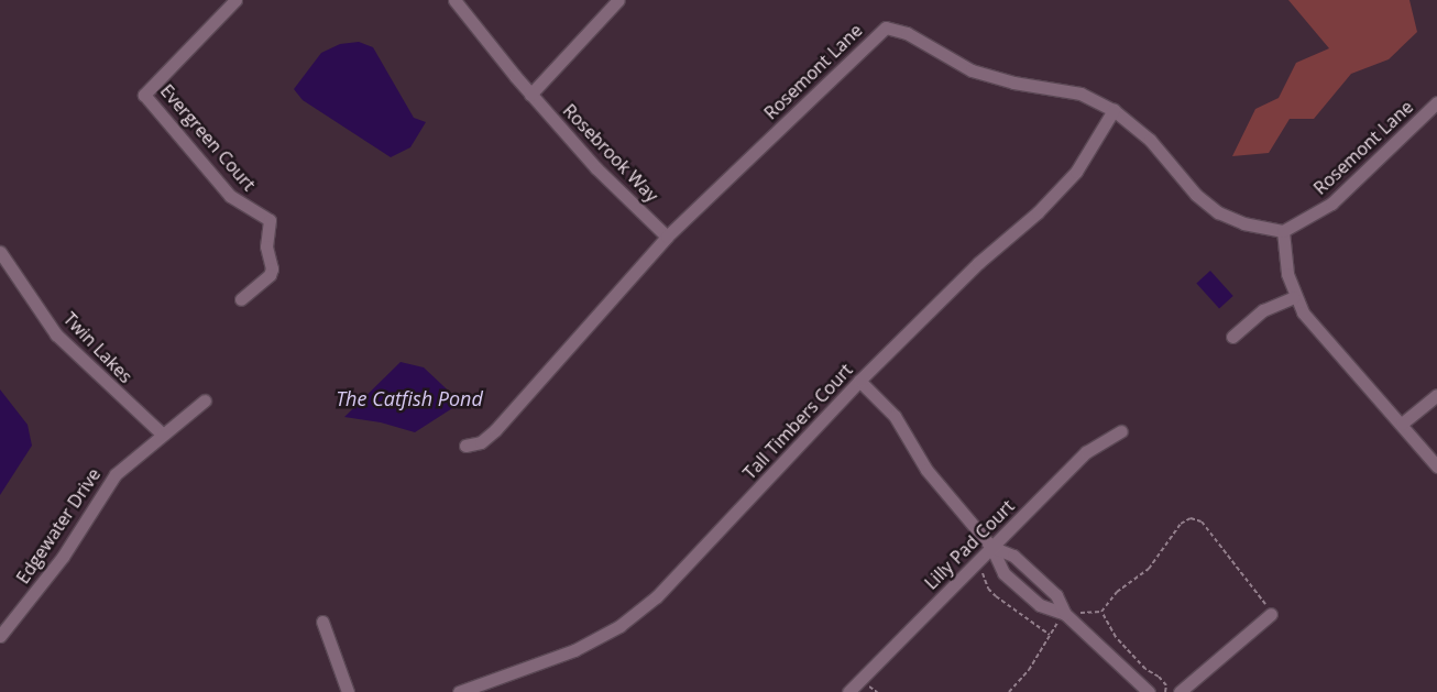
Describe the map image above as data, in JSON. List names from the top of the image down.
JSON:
{
  "streets": {
    "street": [
      "Rosemont Lane",
      "Evergreen Court",
      "Rosebrook Way",
      "Twin Lakes",
      "Tall Timbers Court",
      "Edgewater Drive",
      "Lilly Pad Court"
    ]
  },
  "crossings": [
    ["Rosemont Lane", "Rosebrook Way"],
    ["Rosemont Lane", "Tall Timbers Court"],
    ["Twin Lakes", "Edgewater Drive"]
  ],
  "water": ["The Catfish Pond"]
}
